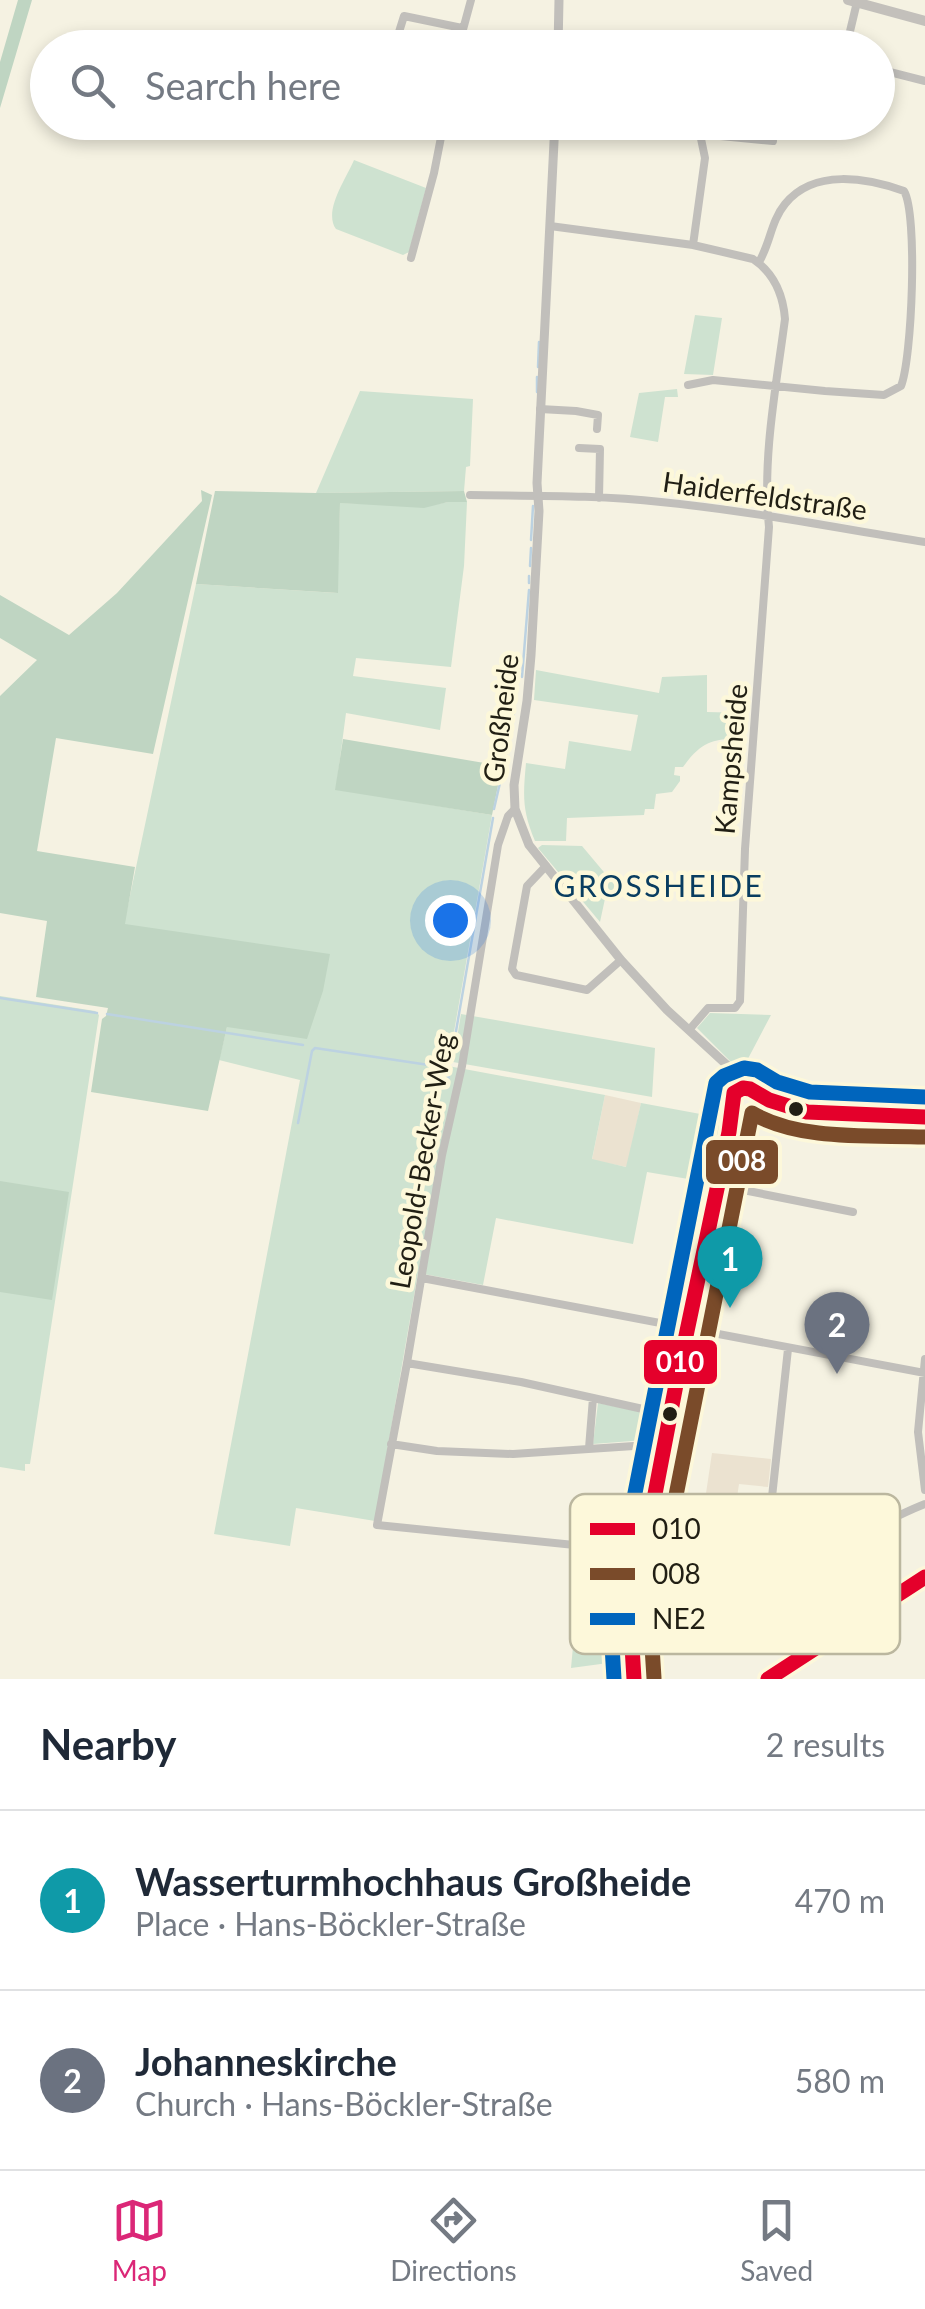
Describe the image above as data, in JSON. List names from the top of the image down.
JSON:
{
  "streets": {
    "street": [
      "Haiderfeldstraße",
      "Großheide",
      "Kampsheide",
      "Leopold-Becker-Weg"
    ]
  },
  "crossings": [
    ["Haiderfeldstraße", "Großheide"],
    ["Haiderfeldstraße", "Kampsheide"],
    ["Großheide", "Kampsheide"],
    ["Großheide", "Leopold-Becker-Weg"]
  ],
  "districts": ["GROSSHEIDE"],
  "lines": ["transit line NE2", "transit line 010", "transit line 008"],
  "legend": ["010", "008", "NE2"],
  "page": {
    "search": "Search here",
    "pins": ["1", "2"],
    "heading": ["Nearby", "2 results"],
    "list": [
      {
        "mark": "1",
        "name": "Wasserturmhochhaus Großheide",
        "note": "Place · Hans-Böckler-Straße",
        "value": "470 m"
      },
      {
        "mark": "2",
        "name": "Johanneskirche",
        "note": "Church · Hans-Böckler-Straße",
        "value": "580 m"
      }
    ],
    "nav": ["Map", "Directions", "Saved"]
  }
}
